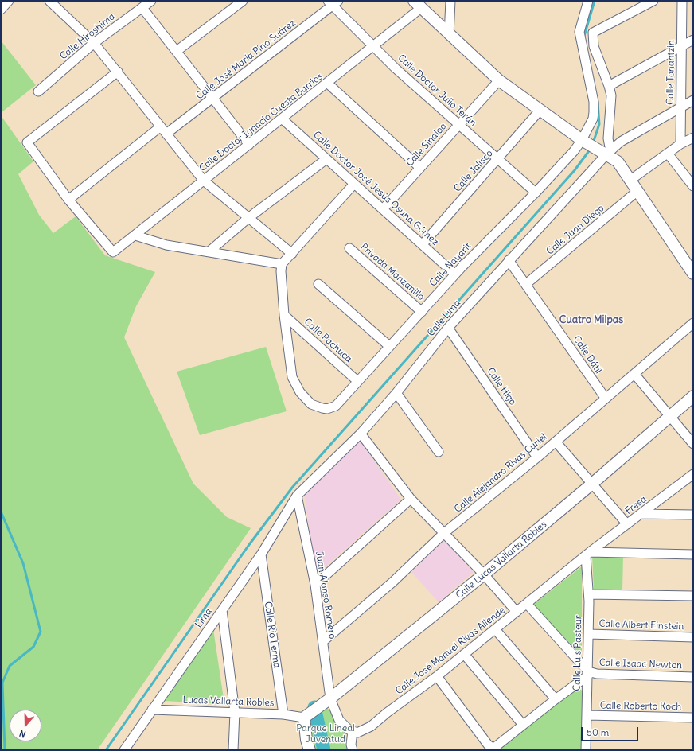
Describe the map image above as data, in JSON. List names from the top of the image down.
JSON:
{
  "streets": {
    "street": [
      "Calle Hiroshima",
      "Calle José María Pino Suárez",
      "Calle Tonantzin",
      "Calle Doctor Julio Terán",
      "Calle Doctor Ignacio Cuesta Barrios",
      "Calle Sinaloa",
      "Calle Jalisco",
      "Calle Doctor José Jesús Osuna Gómez",
      "Calle Juan Diego",
      "Calle Nayarit",
      "Privada Manzanillo",
      "Calle Lima",
      "Calle Pachuca",
      "Calle Dátil",
      "Calle Higo",
      "Calle Alejandro Rivas Curiel",
      "Fresa",
      "Calle Lucas Vallarta Robles",
      "Juan Alonso Romero",
      "Lima",
      "Calle Albert Einstein",
      "Calle Río Lerma",
      "Calle José Manuel Rivas Allende",
      "Calle Luis Pasteur",
      "Calle Isaac Newton",
      "Lucas Vallarta Robles",
      "Calle Roberto Koch"
    ]
  },
  "crossings": [
    ["Calle José María Pino Suárez", "Calle Doctor Julio Terán"],
    ["Calle José María Pino Suárez", "Calle Doctor Ignacio Cuesta Barrios"],
    ["Calle Tonantzin", "Calle Lima"],
    ["Calle Doctor Julio Terán", "Calle Doctor Ignacio Cuesta Barrios"],
    ["Calle Doctor Julio Terán", "Calle Sinaloa"],
    ["Calle Doctor Julio Terán", "Calle Jalisco"],
    ["Calle Doctor Julio Terán", "Calle Nayarit"],
    ["Calle Doctor Ignacio Cuesta Barrios", "Calle Doctor José Jesús Osuna Gómez"],
    ["Calle Sinaloa", "Calle Doctor José Jesús Osuna Gómez"],
    ["Calle Jalisco", "Calle Doctor José Jesús Osuna Gómez"],
    ["Calle Doctor José Jesús Osuna Gómez", "Calle Nayarit"],
    ["Calle Juan Diego", "Calle Dátil"],
    ["Calle Nayarit", "Privada Manzanillo"],
    ["Calle Nayarit", "Calle Pachuca"],
    ["Calle Lima", "Calle Dátil"],
    ["Calle Lima", "Calle Higo"],
    ["Calle Lima", "Juan Alonso Romero"],
    ["Calle Lima", "Lima"],
    ["Calle Dátil", "Calle Alejandro Rivas Curiel"],
    ["Calle Higo", "Calle Alejandro Rivas Curiel"],
    ["Calle Alejandro Rivas Curiel", "Juan Alonso Romero"],
    ["Fresa", "Calle José Manuel Rivas Allende"],
    ["Fresa", "Calle Luis Pasteur"],
    ["Calle Lucas Vallarta Robles", "Juan Alonso Romero"],
    ["Calle Lucas Vallarta Robles", "Lucas Vallarta Robles"],
    ["Juan Alonso Romero", "Lima"],
    ["Lima", "Calle Río Lerma"],
    ["Lima", "Lucas Vallarta Robles"],
    ["Calle Albert Einstein", "Calle Luis Pasteur"],
    ["Calle Río Lerma", "Lucas Vallarta Robles"],
    ["Calle José Manuel Rivas Allende", "Calle Luis Pasteur"],
    ["Calle Luis Pasteur", "Calle Isaac Newton"],
    ["Calle Luis Pasteur", "Calle Roberto Koch"]
  ],
  "districts": ["Cuatro Milpas"],
  "parks": ["Parque Lineal Juventud"],
  "scale_bar": "50 m",
  "north": "bottom"
}
